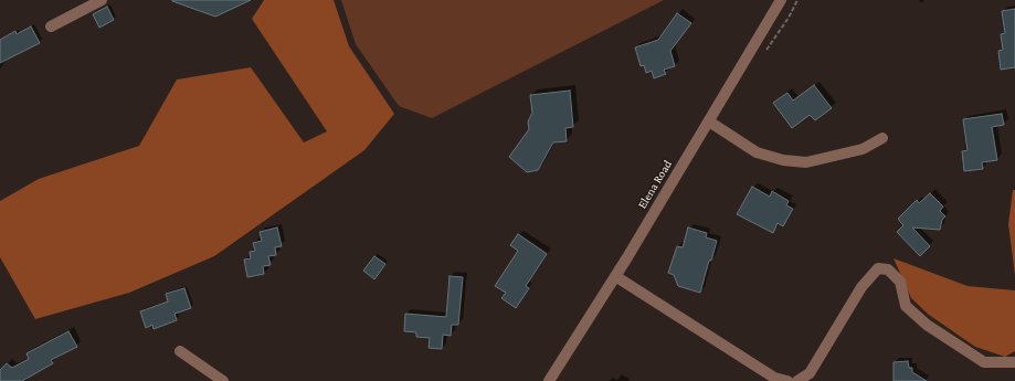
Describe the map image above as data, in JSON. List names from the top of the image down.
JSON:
{
  "streets": {
    "street": ["Elena Road"]
  }
}
